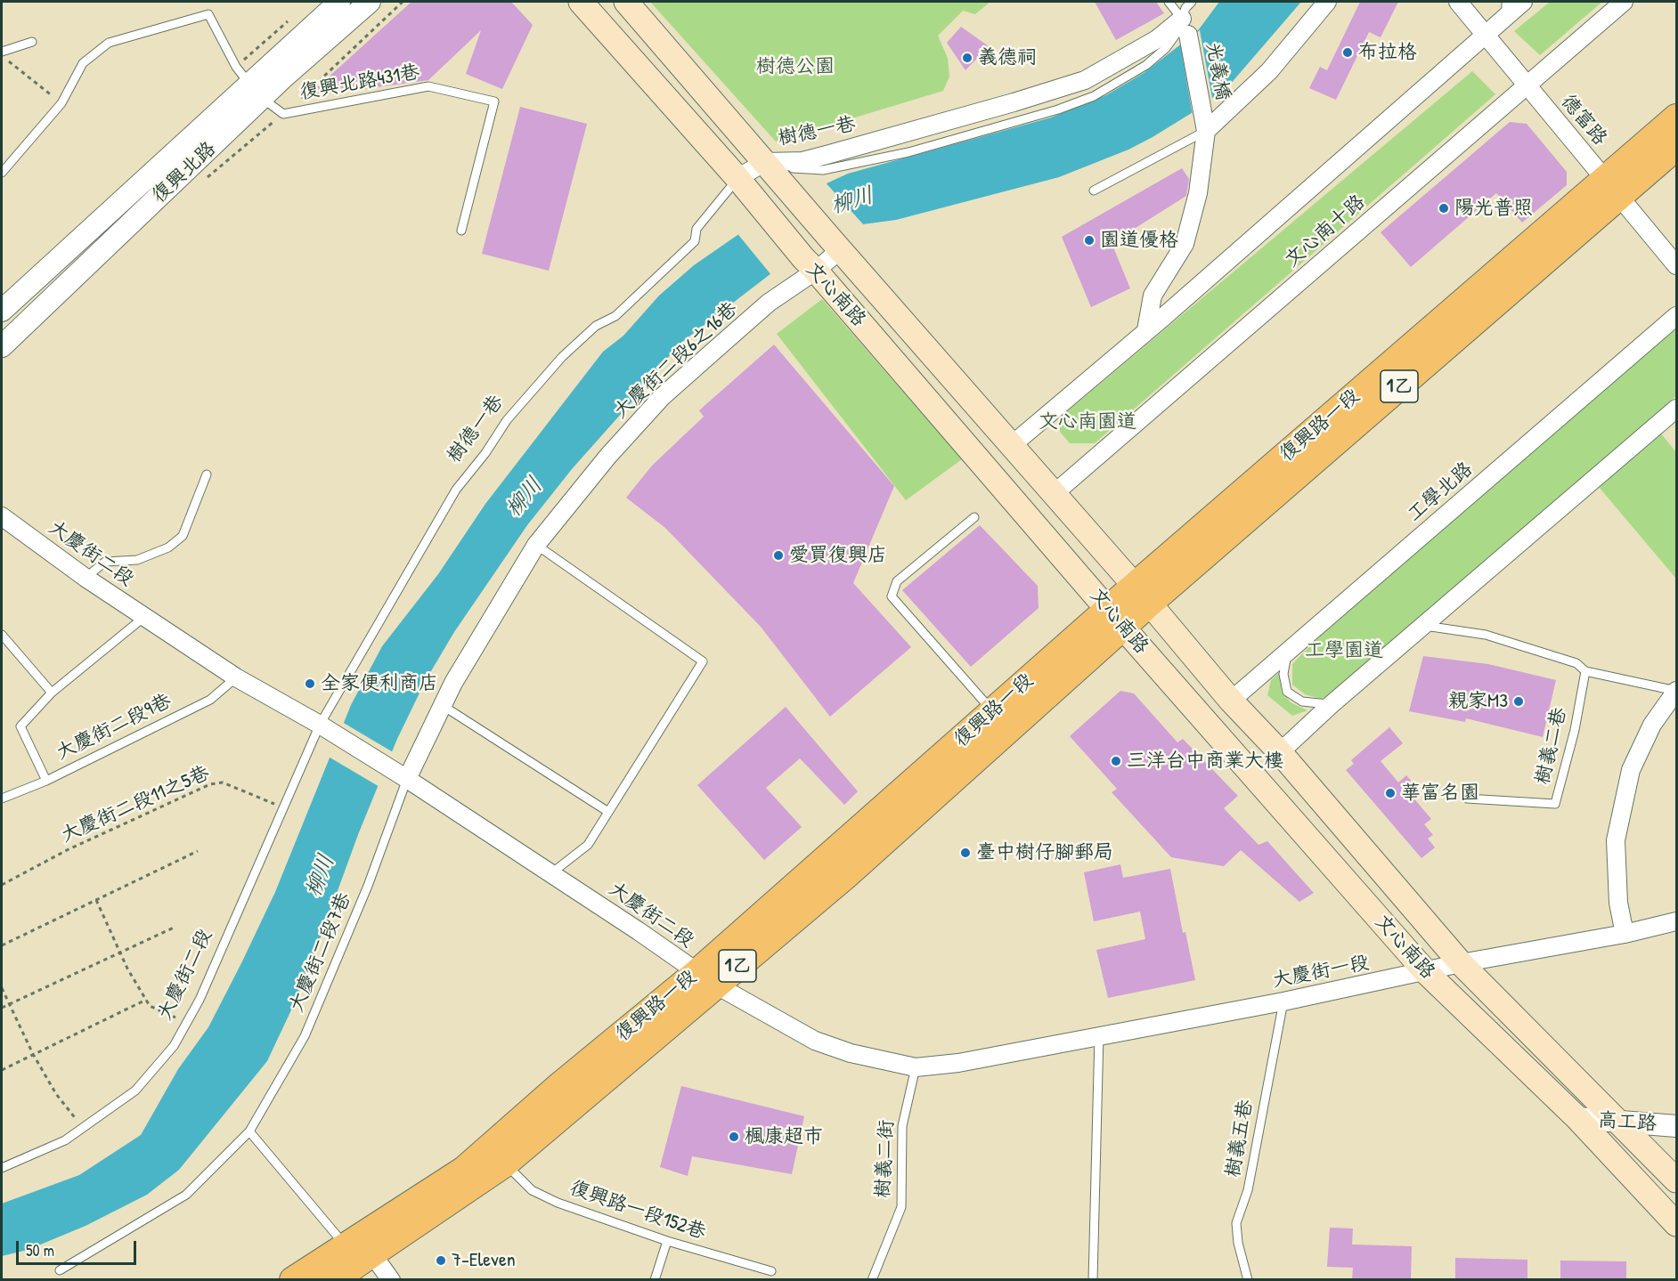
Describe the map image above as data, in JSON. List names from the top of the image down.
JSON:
{
  "streets": {
    "main road": ["文心南路", "1乙", "復興路一段"],
    "street": [
      "光義橋",
      "德富路",
      "樹德一巷",
      "復興北路",
      "文心南十路",
      "大慶街二段6之16巷",
      "工學北路",
      "大慶街二段",
      "大慶街一段",
      "高工路"
    ],
    "lane": [
      "復興北路431巷",
      "大慶街二段9巷",
      "樹義二巷",
      "大慶街二段7巷",
      "樹義五巷",
      "樹義二街",
      "復興路一段152巷"
    ],
    "path": ["大慶街二段11之5巷"]
  },
  "crossings": [
    ["光義橋", "樹德一巷"],
    ["復興北路431巷", "復興北路"],
    ["德富路", "文心南十路"],
    ["德富路", "復興路一段"],
    ["樹德一巷", "文心南路"],
    ["樹德一巷", "大慶街二段"],
    ["文心南十路", "文心南路"],
    ["文心南路", "大慶街二段6之16巷"],
    ["文心南路", "復興路一段"],
    ["文心南路", "工學北路"],
    ["文心南路", "大慶街一段"],
    ["文心南路", "高工路"],
    ["大慶街二段6之16巷", "大慶街二段"],
    ["大慶街二段6之16巷", "大慶街二段7巷"],
    ["復興路一段", "大慶街二段"],
    ["復興路一段", "大慶街一段"],
    ["復興路一段", "復興路一段152巷"],
    ["大慶街二段", "大慶街二段9巷"],
    ["大慶街二段", "大慶街二段11之5巷"],
    ["大慶街二段", "大慶街二段7巷"],
    ["大慶街二段", "大慶街一段"],
    ["大慶街一段", "樹義五巷"],
    ["大慶街一段", "樹義二街"]
  ],
  "water": ["柳川"],
  "parks": ["樹德公園", "文心南園道", "工學園道"],
  "places": [
    "布拉格",
    "義德祠",
    "陽光普照",
    "園道優格",
    "愛買復興店",
    "全家便利商店",
    "親家M3",
    "三洋台中商業大樓",
    "華富名園",
    "臺中樹仔腳郵局",
    "楓康超市",
    "7-Eleven"
  ],
  "scale_bar": "50 m"
}
